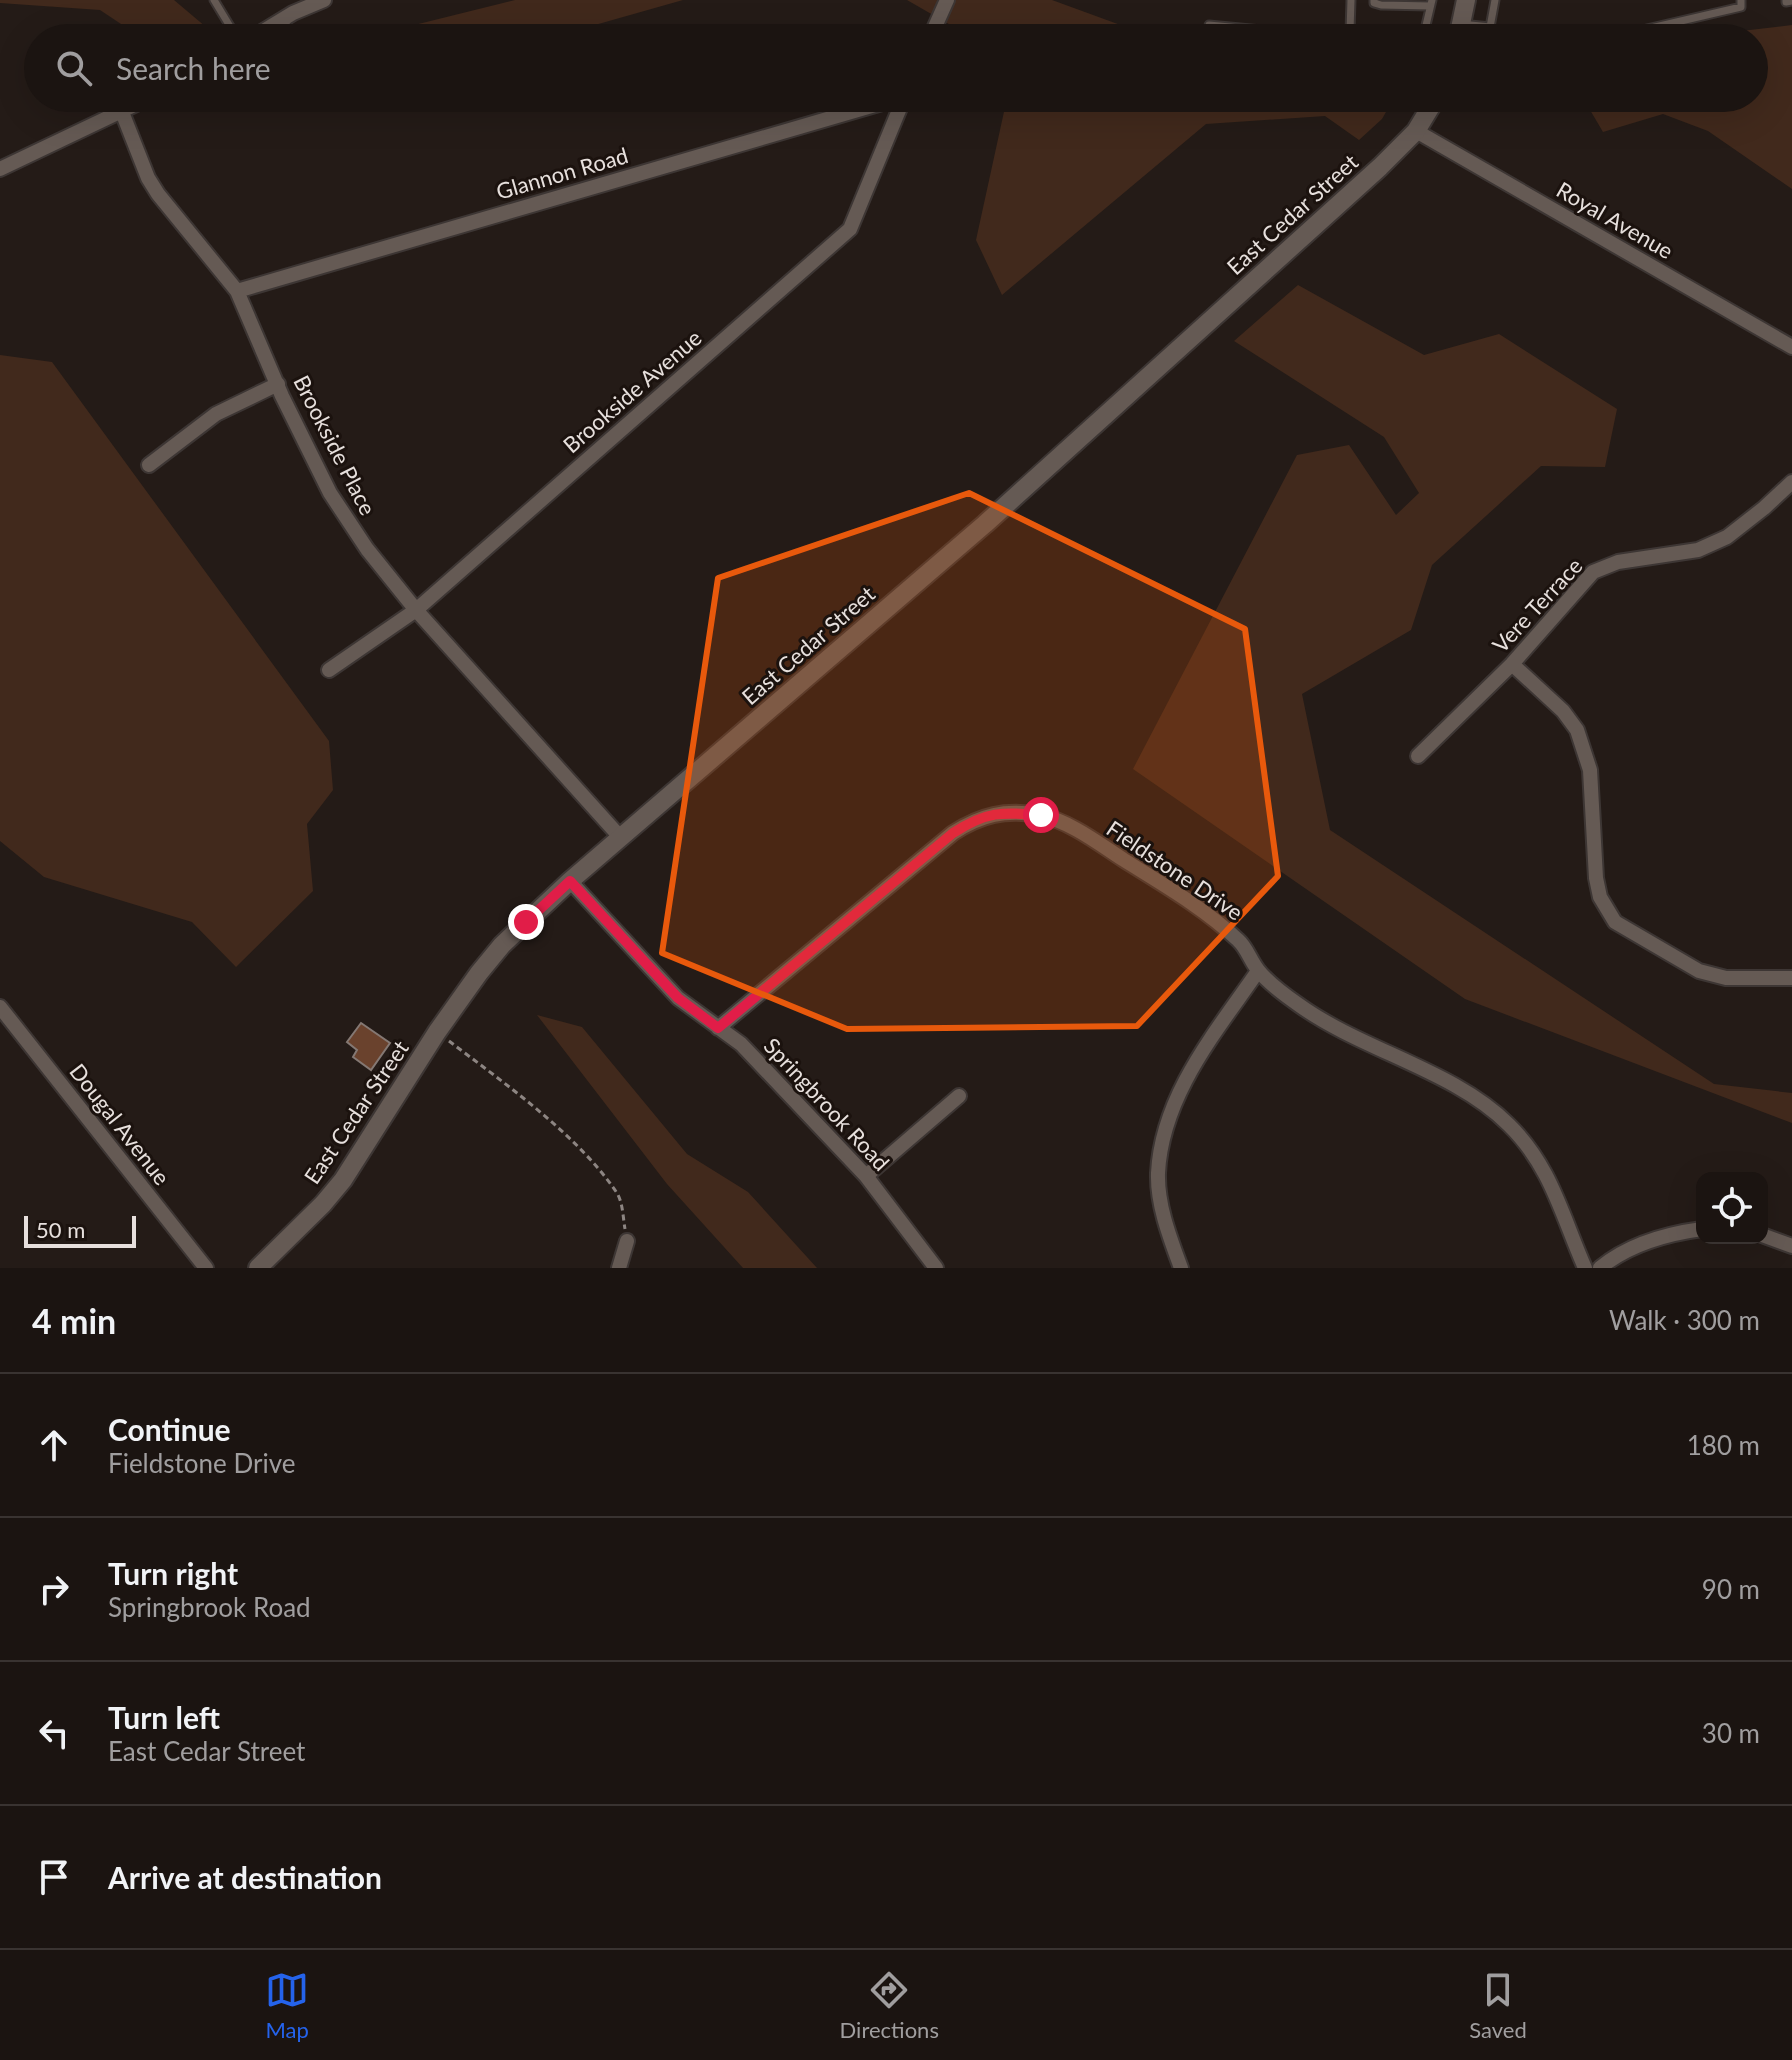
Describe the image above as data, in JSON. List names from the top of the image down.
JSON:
{
  "streets": {
    "street": [
      "Glannon Road",
      "East Cedar Street",
      "Royal Avenue",
      "Brookside Avenue",
      "Brookside Place",
      "Vere Terrace",
      "Fieldstone Drive",
      "Springbrook Road",
      "Dougal Avenue"
    ]
  },
  "crossings": [
    ["Glannon Road", "Brookside Place"],
    ["East Cedar Street", "Royal Avenue"],
    ["East Cedar Street", "Brookside Place"],
    ["East Cedar Street", "Springbrook Road"],
    ["Brookside Avenue", "Brookside Place"],
    ["Fieldstone Drive", "Springbrook Road"]
  ],
  "scale_bar": "50 m",
  "page": {
    "search": "Search here",
    "scale": "50 m",
    "heading": ["4 min", "Walk · 300 m"],
    "list": [
      ["Continue", "Fieldstone Drive", "180 m"],
      ["Turn right", "Springbrook Road", "90 m"],
      ["Turn left", "East Cedar Street", "30 m"],
      "Arrive at destination"
    ],
    "nav": ["Map", "Directions", "Saved"]
  }
}
